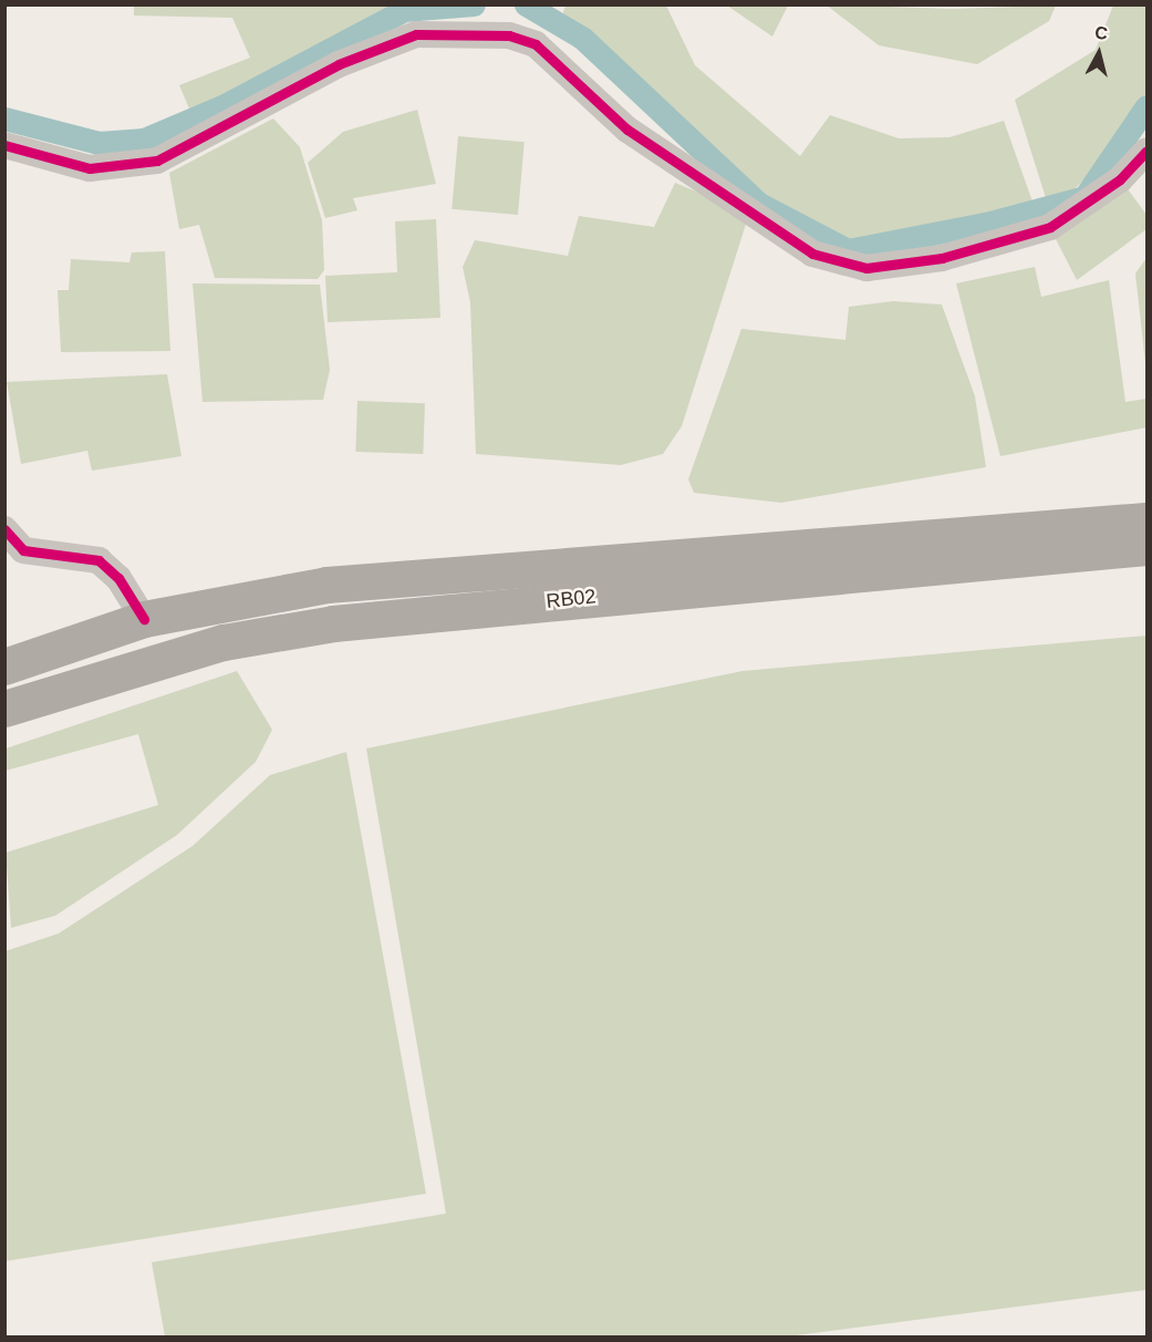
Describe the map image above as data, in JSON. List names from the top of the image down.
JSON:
{
  "streets": {
    "highway": ["RB02"]
  },
  "north": "top"
}
